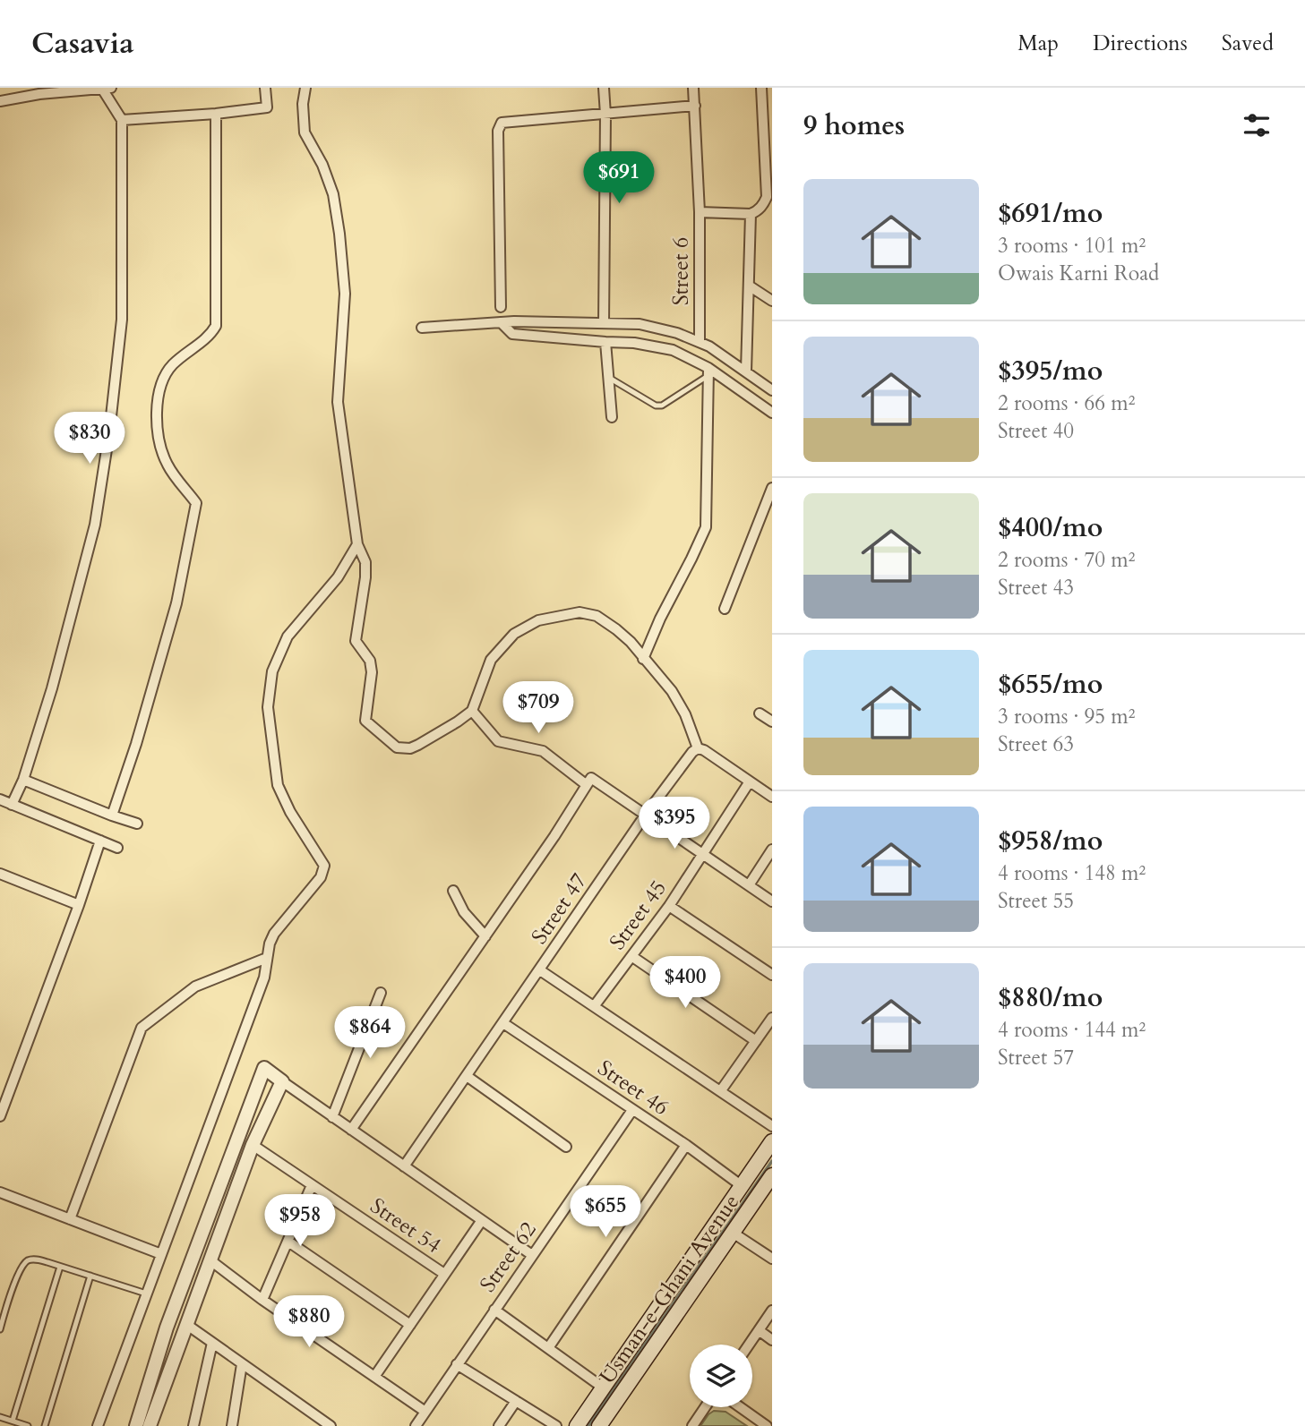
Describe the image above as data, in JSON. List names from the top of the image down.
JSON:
{
  "streets": {
    "main road": ["Usman-e-Ghani Avenue"],
    "street": [
      "Street 6",
      "Street 47",
      "Street 45",
      "Street 46",
      "Street 54",
      "Street 62"
    ]
  },
  "crossings": [
    ["Street 47", "Street 46"],
    ["Street 46", "Street 62"],
    ["Street 46", "Usman-e-Ghani Avenue"]
  ],
  "page": {
    "header": "Casavia",
    "nav": ["Map", "Directions", "Saved"],
    "heading": "9 homes",
    "price": [
      "$691",
      "$830",
      "$709",
      "$395",
      "$400",
      "$864",
      "$655",
      "$958",
      "$880"
    ],
    "list": [
      {
        "name": "$691/mo",
        "note": "3 rooms · 101 m² · Owais Karni Road"
      },
      {
        "name": "$395/mo",
        "note": "2 rooms · 66 m² · Street 40"
      },
      {
        "name": "$400/mo",
        "note": "2 rooms · 70 m² · Street 43"
      },
      {
        "name": "$655/mo",
        "note": "3 rooms · 95 m² · Street 63"
      },
      {
        "name": "$958/mo",
        "note": "4 rooms · 148 m² · Street 55"
      },
      {
        "name": "$880/mo",
        "note": "4 rooms · 144 m² · Street 57"
      }
    ]
  }
}
